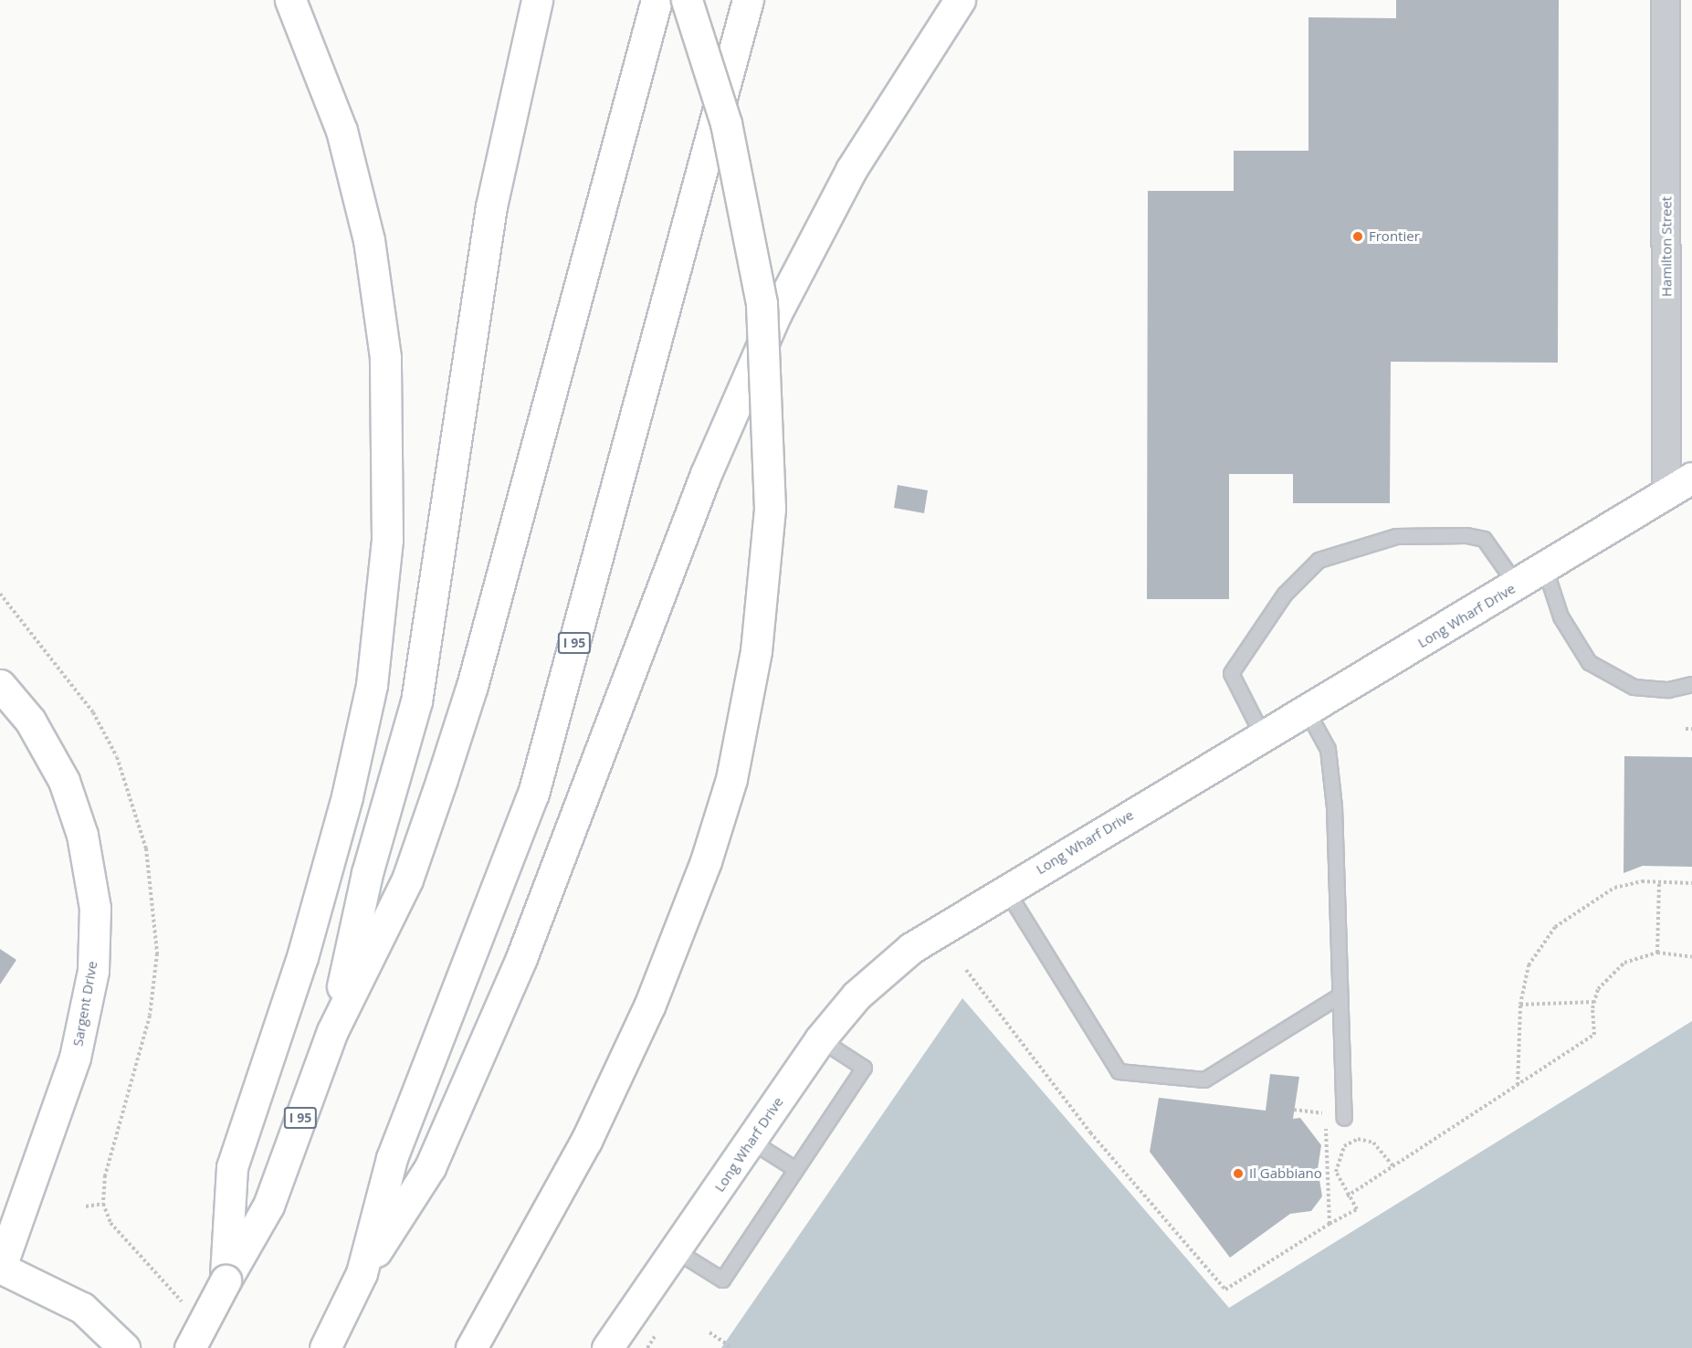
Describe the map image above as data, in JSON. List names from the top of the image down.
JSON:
{
  "streets": {
    "main road": ["Long Wharf Drive", "I 95", "Sargent Drive"],
    "street": ["Hamilton Street"]
  },
  "crossings": [
    ["Hamilton Street", "Long Wharf Drive"]
  ],
  "places": ["Frontier", "Il Gabbiano"]
}
